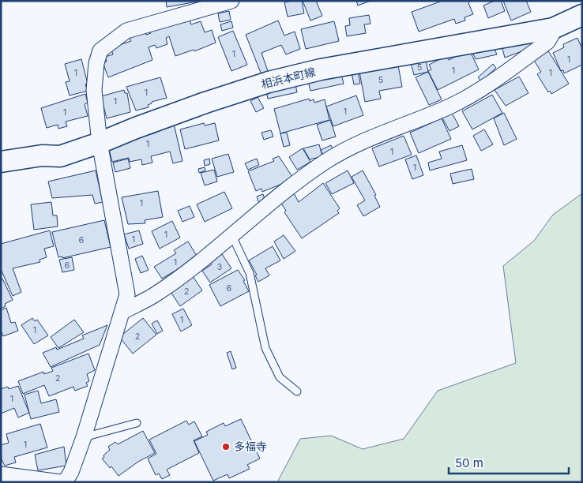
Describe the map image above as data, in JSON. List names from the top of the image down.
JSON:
{
  "streets": {
    "main road": ["相浜本町線"]
  },
  "places": ["多福寺"],
  "house_numbers": [
    "1",
    "1",
    "5",
    "1",
    "1",
    "1",
    "5",
    "1",
    "1",
    "1",
    "1",
    "1",
    "1",
    "1",
    "1",
    "1",
    "1",
    "6",
    "1",
    "6",
    "3",
    "6",
    "2",
    "1",
    "1",
    "2",
    "2",
    "1",
    "1"
  ],
  "scale_bar": "50 m"
}
